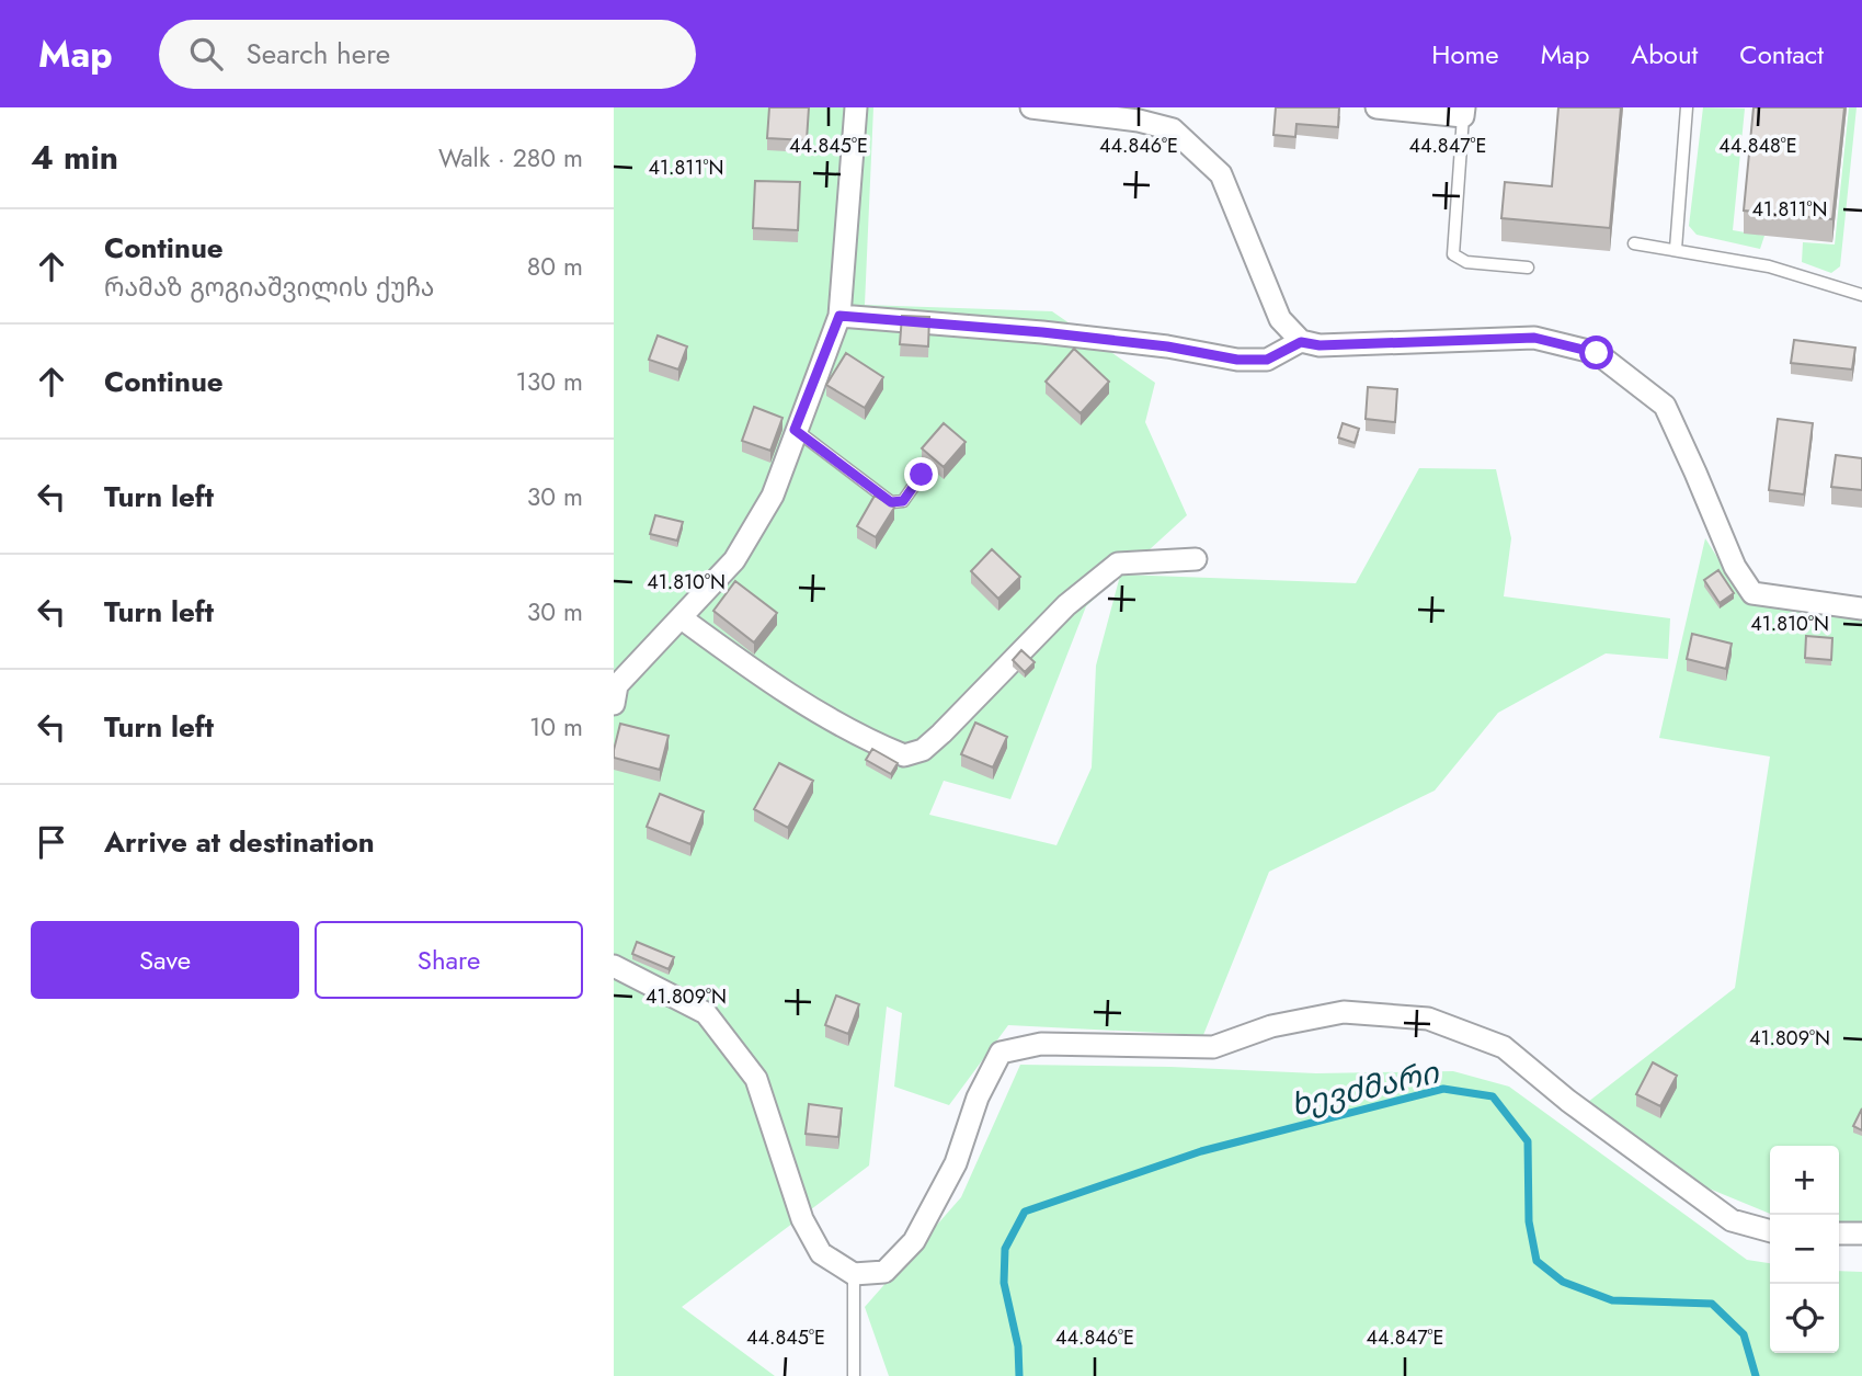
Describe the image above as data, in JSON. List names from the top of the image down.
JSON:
{
  "water": ["ხევძმარი"],
  "page": {
    "header": "Map",
    "search": "Search here",
    "nav": [
      "Home",
      "Map",
      "About",
      "Contact"
    ],
    "heading": ["4 min", "Walk · 280 m"],
    "list": [
      ["Continue", "რამაზ გოგიაშვილის ქუჩა", "80 m"],
      ["Continue", "130 m"],
      ["Turn left", "30 m"],
      ["Turn left", "30 m"],
      ["Turn left", "10 m"],
      "Arrive at destination"
    ],
    "buttons": ["Save", "Share"],
    "map_buttons": ["+", "−"]
  },
  "coordinates": [
    "44.845°E",
    "44.846°E",
    "44.847°E",
    "44.848°E",
    "41.811°N",
    "41.810°N",
    "41.809°N"
  ]
}
